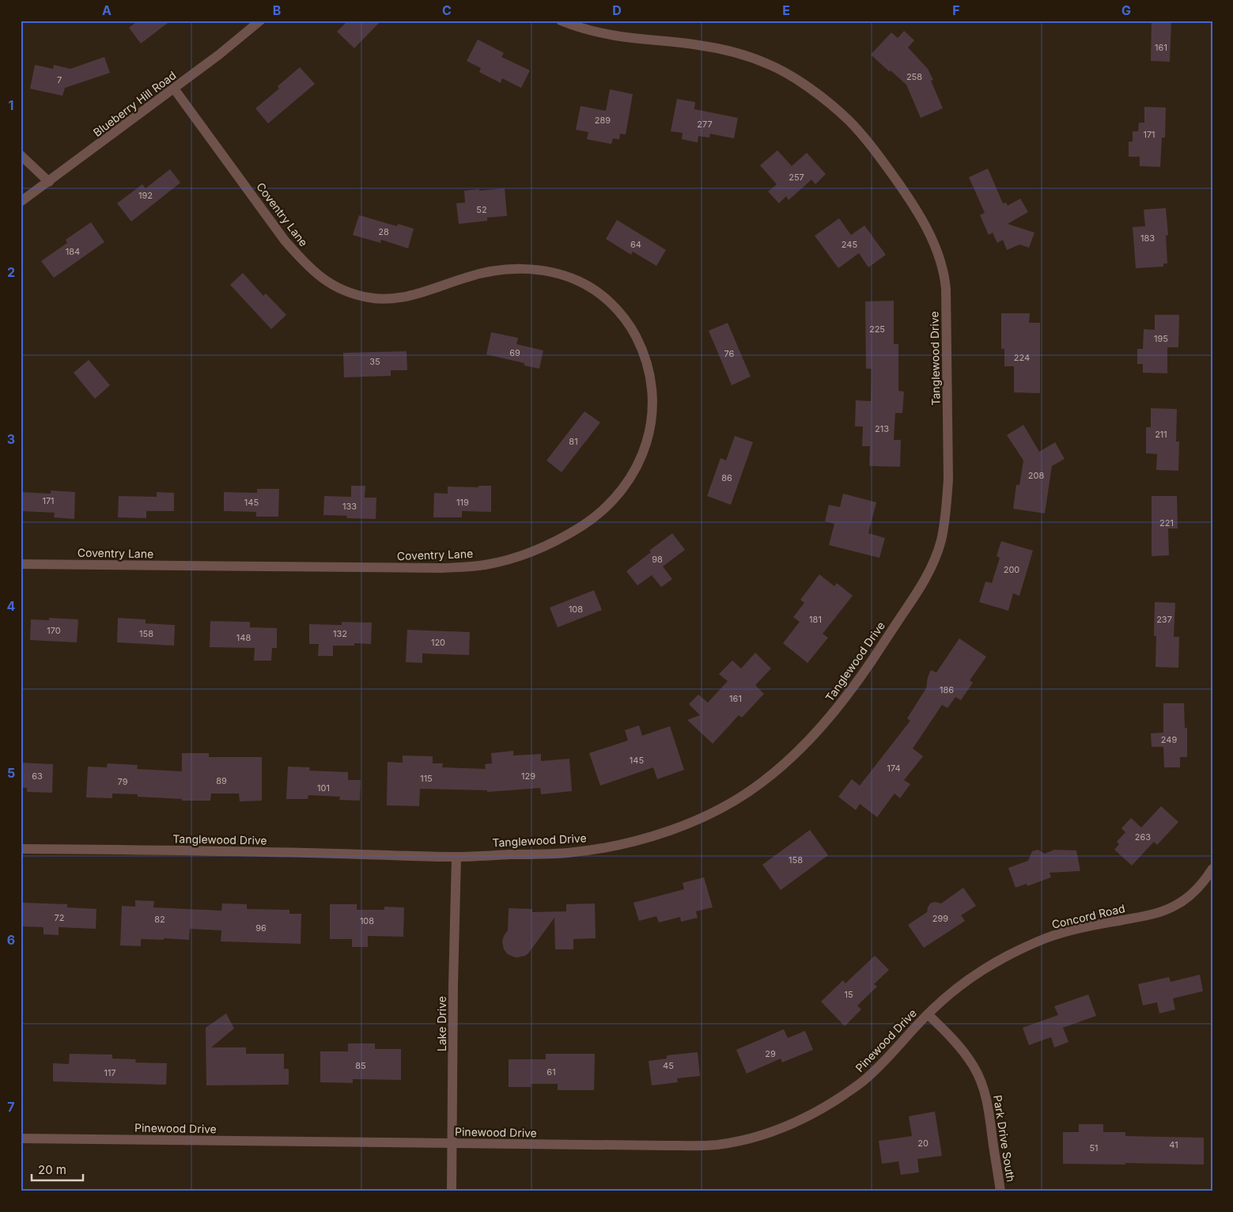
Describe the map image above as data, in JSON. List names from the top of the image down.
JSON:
{
  "streets": {
    "street": [
      "Blueberry Hill Road",
      "Coventry Lane",
      "Tanglewood Drive",
      "Concord Road",
      "Lake Drive",
      "Pinewood Drive",
      "Park Drive South"
    ]
  },
  "crossings": [
    ["Blueberry Hill Road", "Coventry Lane"],
    ["Tanglewood Drive", "Lake Drive"],
    ["Concord Road", "Pinewood Drive"],
    ["Concord Road", "Park Drive South"],
    ["Lake Drive", "Pinewood Drive"],
    ["Pinewood Drive", "Park Drive South"]
  ],
  "house_numbers": [
    "161",
    "258",
    "7",
    "289",
    "277",
    "171",
    "257",
    "192",
    "52",
    "28",
    "183",
    "64",
    "245",
    "184",
    "225",
    "195",
    "69",
    "76",
    "224",
    "35",
    "213",
    "211",
    "81",
    "208",
    "86",
    "171",
    "145",
    "119",
    "133",
    "221",
    "98",
    "200",
    "108",
    "181",
    "237",
    "170",
    "158",
    "132",
    "148",
    "120",
    "186",
    "161",
    "249",
    "145",
    "174",
    "63",
    "129",
    "115",
    "89",
    "79",
    "101",
    "263",
    "158",
    "72",
    "299",
    "82",
    "108",
    "96",
    "15",
    "29",
    "85",
    "45",
    "61",
    "117",
    "20",
    "41",
    "51"
  ],
  "scale_bar": "20 m",
  "grid": {
    "columns": [
      "A",
      "B",
      "C",
      "D",
      "E",
      "F",
      "G"
    ],
    "rows": [
      "1",
      "2",
      "3",
      "4",
      "5",
      "6",
      "7"
    ]
  }
}
